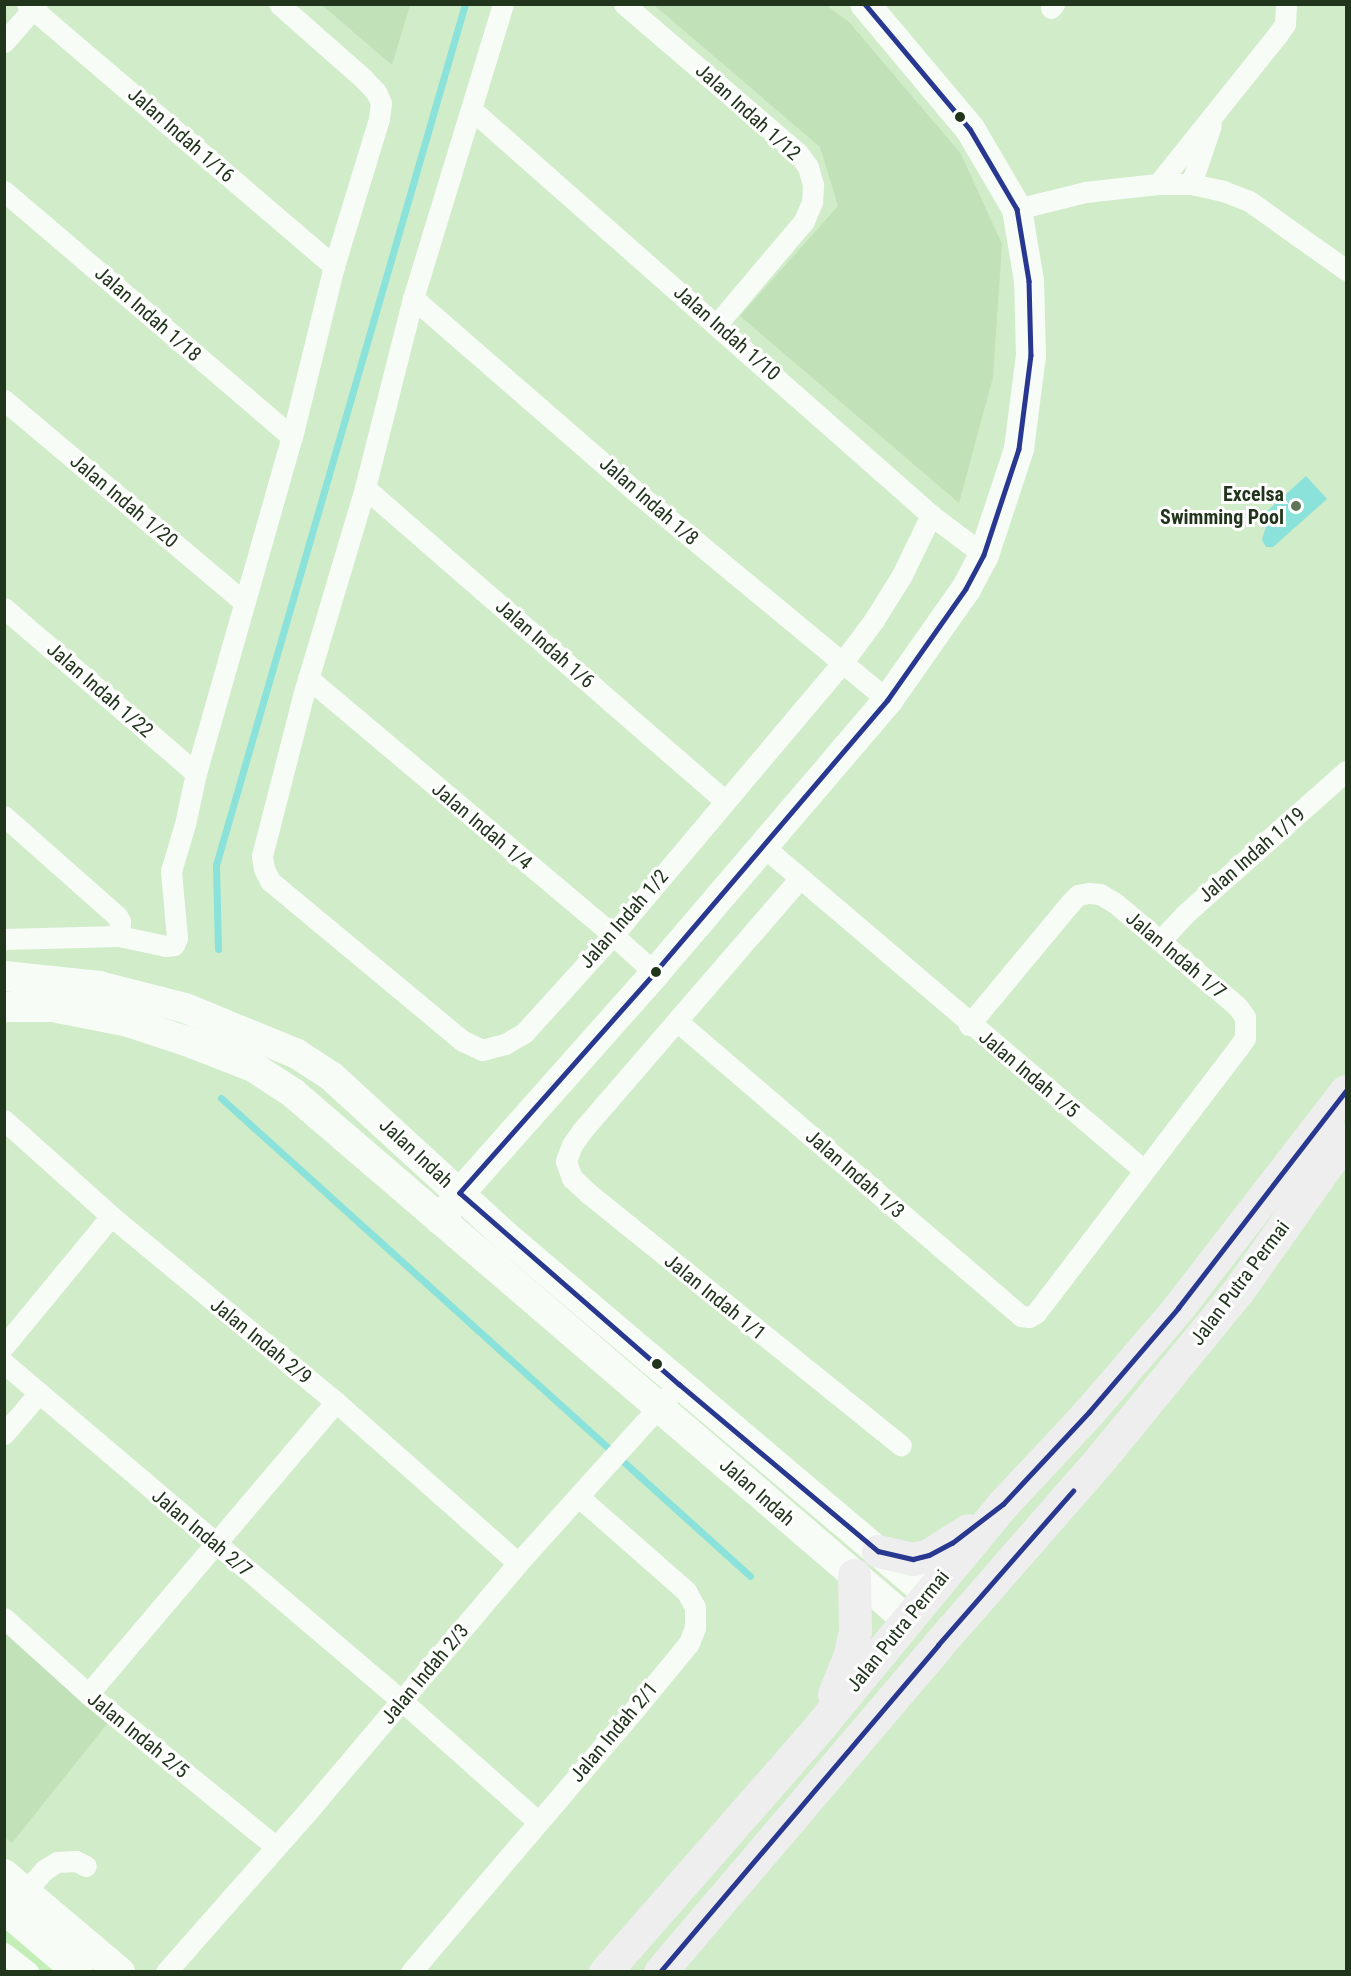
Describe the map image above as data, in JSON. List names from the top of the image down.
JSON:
{
  "streets": {
    "main road": ["Jalan Putra Permai"],
    "street": [
      "Jalan Indah 1/12",
      "Jalan Indah 1/16",
      "Jalan Indah 1/18",
      "Jalan Indah 1/10",
      "Jalan Indah 1/20",
      "Jalan Indah 1/8",
      "Jalan Indah 1/6",
      "Jalan Indah 1/22",
      "Jalan Indah 1/4",
      "Jalan Indah 1/19",
      "Jalan Indah 1/2",
      "Jalan Indah 1/7",
      "Jalan Indah 1/5",
      "Jalan Indah",
      "Jalan Indah 1/3",
      "Jalan Indah 1/1",
      "Jalan Indah 2/9",
      "Jalan Indah 2/7",
      "Jalan Indah 2/3",
      "Jalan Indah 2/1",
      "Jalan Indah 2/5"
    ]
  },
  "crossings": [
    ["Jalan Indah 1/12", "Jalan Indah 1/10"],
    ["Jalan Indah 1/10", "Jalan Indah 1/2"],
    ["Jalan Indah 1/8", "Jalan Indah 1/2"],
    ["Jalan Indah 1/6", "Jalan Indah 1/2"],
    ["Jalan Indah 1/4", "Jalan Indah 1/2"],
    ["Jalan Indah 1/19", "Jalan Indah 1/7"],
    ["Jalan Indah 1/7", "Jalan Indah 1/5"],
    ["Jalan Indah 1/7", "Jalan Indah 1/3"],
    ["Jalan Indah 1/5", "Jalan Indah 1/3"],
    ["Jalan Indah 1/5", "Jalan Indah 1/1"],
    ["Jalan Indah", "Jalan Putra Permai"],
    ["Jalan Indah", "Jalan Indah 2/3"],
    ["Jalan Indah 1/3", "Jalan Indah 1/1"],
    ["Jalan Indah 2/9", "Jalan Indah 2/3"],
    ["Jalan Indah 2/7", "Jalan Indah 2/3"],
    ["Jalan Indah 2/7", "Jalan Indah 2/1"],
    ["Jalan Indah 2/3", "Jalan Indah 2/1"],
    ["Jalan Indah 2/3", "Jalan Indah 2/5"]
  ],
  "places": ["Excelsa Swimming Pool"]
}
